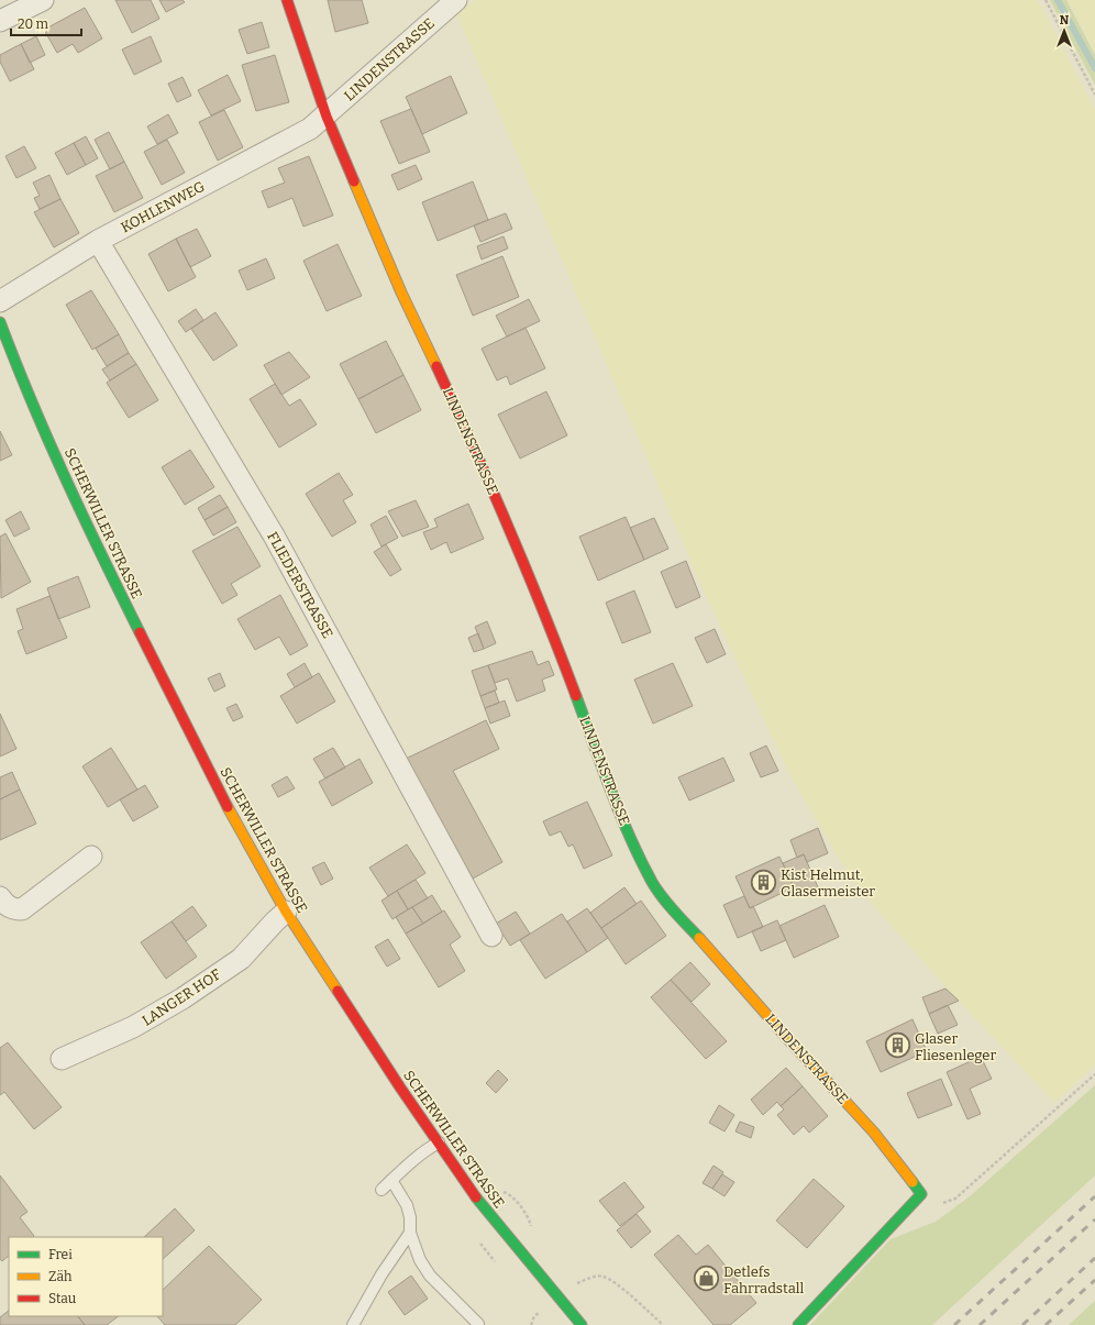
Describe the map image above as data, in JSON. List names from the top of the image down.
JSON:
{
  "streets": {
    "street": [
      "LINDENSTRASSE",
      "KOHLENWEG",
      "SCHERWILLER STRASSE",
      "FLIEDERSTRASSE",
      "LANGER HOF"
    ]
  },
  "crossings": [
    ["LINDENSTRASSE", "KOHLENWEG"],
    ["KOHLENWEG", "FLIEDERSTRASSE"],
    ["SCHERWILLER STRASSE", "LANGER HOF"]
  ],
  "places": {
    "building": ["Kist Helmut, Glasermeister", "Glaser Fliesenleger"],
    "shop": ["Detlefs Fahrradstall"]
  },
  "legend": ["Frei", "Zäh", "Stau"],
  "scale_bar": "20 m",
  "north": "top"
}
